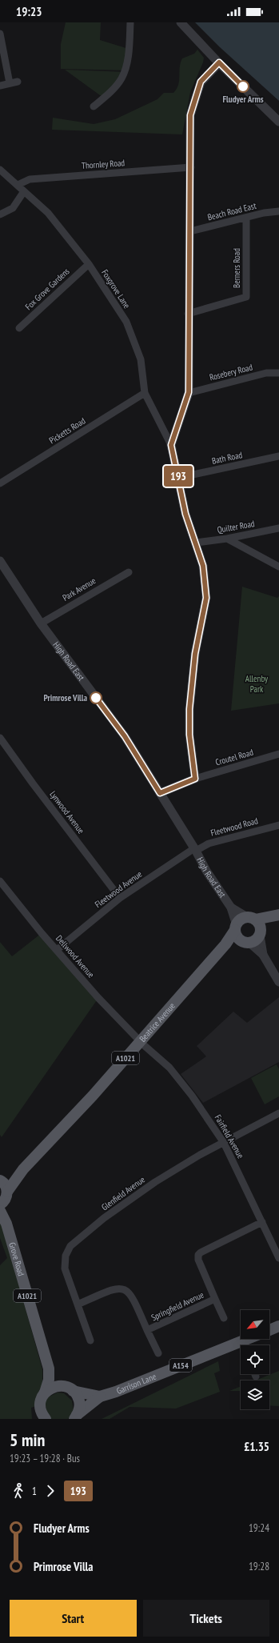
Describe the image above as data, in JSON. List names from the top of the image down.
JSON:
{
  "streets": {
    "main road": [
      "Beatrice Avenue",
      "A1021",
      "Grove Road",
      "A154",
      "Garrison Lane"
    ],
    "street": [
      "Thornley Road",
      "Beach Road East",
      "Berners Road",
      "Fox Grove Gardens",
      "Foxgrove Lane",
      "Rosebery Road",
      "Picketts Road",
      "Bath Road",
      "Quilter Road",
      "Park Avenue",
      "High Road East",
      "Croutel Road",
      "Lynwood Avenue",
      "Fleetwood Road",
      "Fleetwood Avenue",
      "Dellwood Avenue",
      "Fairfield Avenue",
      "Glenfield Avenue",
      "Springfield Avenue"
    ]
  },
  "crossings": [
    ["Thornley Road", "Foxgrove Lane"],
    ["Beach Road East", "Berners Road"],
    ["Fox Grove Gardens", "Foxgrove Lane"],
    ["Foxgrove Lane", "Picketts Road"],
    ["Park Avenue", "High Road East"],
    ["High Road East", "Fleetwood Road"],
    ["High Road East", "Fleetwood Avenue"],
    ["High Road East", "Beatrice Avenue"],
    ["High Road East", "A1021"],
    ["Lynwood Avenue", "Fleetwood Avenue"],
    ["Fleetwood Road", "Fleetwood Avenue"],
    ["Fleetwood Avenue", "Dellwood Avenue"],
    ["Dellwood Avenue", "Beatrice Avenue"],
    ["Dellwood Avenue", "Fairfield Avenue"],
    ["Beatrice Avenue", "A1021"],
    ["Beatrice Avenue", "Fairfield Avenue"],
    ["Beatrice Avenue", "Grove Road"],
    ["Fairfield Avenue", "Glenfield Avenue"],
    ["Fairfield Avenue", "Springfield Avenue"],
    ["Glenfield Avenue", "Springfield Avenue"],
    ["Grove Road", "Garrison Lane"]
  ],
  "parks": ["Allenby Park"],
  "places": ["Fludyer Arms", "Primrose Villa"],
  "lines": ["bus line 193"],
  "north": "bottom left",
  "page": {
    "status": "19:23",
    "on_map": "193",
    "heading": ["5 min", "19:23 – 19:28 · Bus", "£1.35"],
    "legs": ["1", "193"],
    "list": [
      {
        "name": "Fludyer Arms",
        "value": "19:24"
      },
      {
        "name": "Primrose Villa",
        "value": "19:28"
      }
    ],
    "buttons": ["Start", "Tickets"]
  }
}
